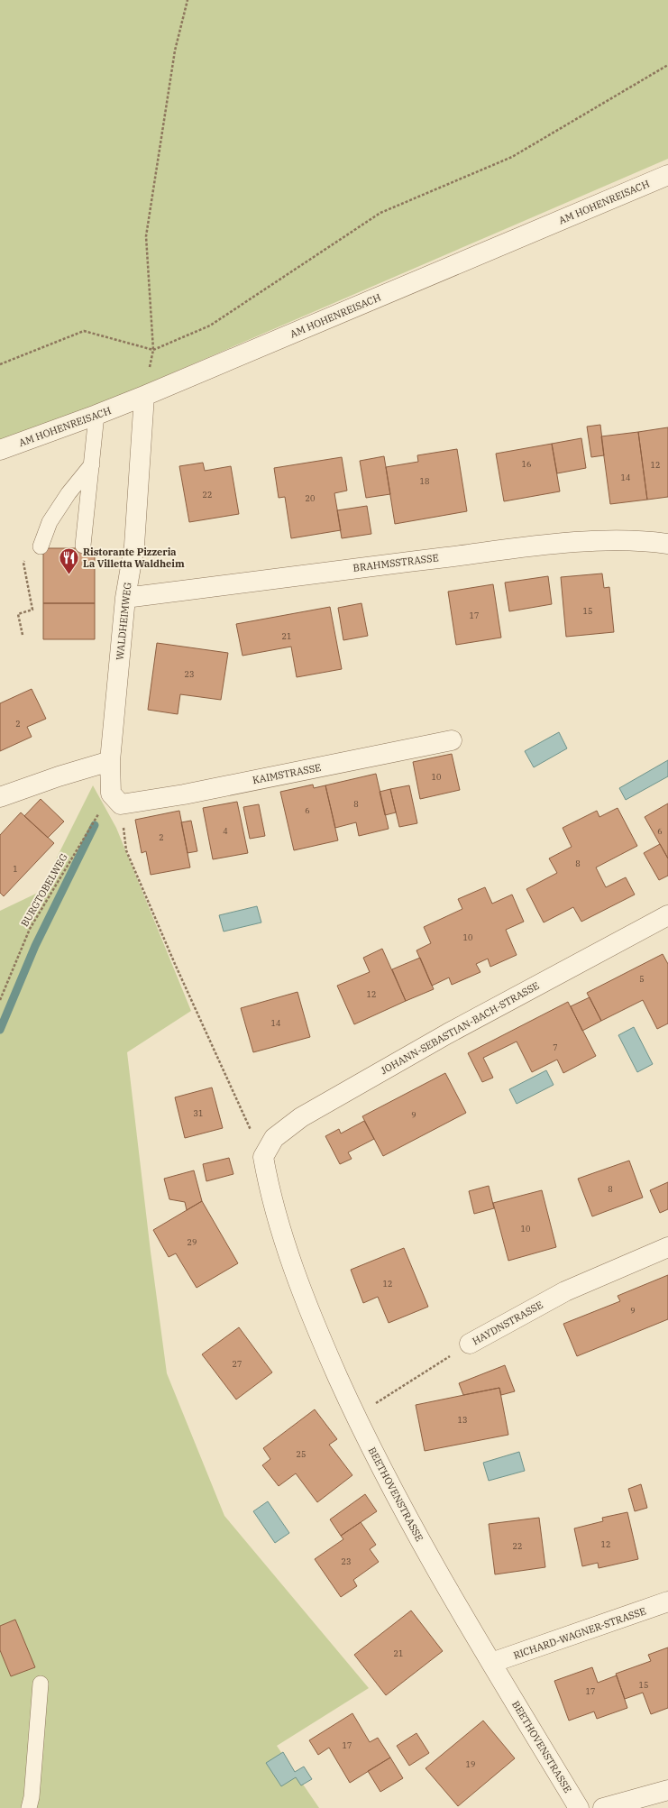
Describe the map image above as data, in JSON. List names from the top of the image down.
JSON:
{
  "streets": {
    "street": [
      "AM HOHENREISACH",
      "BRAHMSSTRASSE",
      "WALDHEIMWEG",
      "KAIMSTRASSE",
      "JOHANN-SEBASTIAN-BACH-STRASSE",
      "HAYDNSTRASSE",
      "BEETHOVENSTRASSE",
      "RICHARD-WAGNER-STRASSE"
    ],
    "path": ["BURGTOBELWEG"]
  },
  "crossings": [
    ["AM HOHENREISACH", "WALDHEIMWEG"],
    ["BRAHMSSTRASSE", "WALDHEIMWEG"],
    ["WALDHEIMWEG", "KAIMSTRASSE"],
    ["WALDHEIMWEG", "BURGTOBELWEG"],
    ["KAIMSTRASSE", "BURGTOBELWEG"],
    ["JOHANN-SEBASTIAN-BACH-STRASSE", "BEETHOVENSTRASSE"],
    ["HAYDNSTRASSE", "BEETHOVENSTRASSE"],
    ["BEETHOVENSTRASSE", "RICHARD-WAGNER-STRASSE"]
  ],
  "places": {
    "restaurant": ["Ristorante Pizzeria La Villetta Waldheim"]
  },
  "house_numbers": [
    "16",
    "12",
    "14",
    "18",
    "22",
    "20",
    "15",
    "17",
    "21",
    "23",
    "2",
    "10",
    "8",
    "6",
    "4",
    "6",
    "2",
    "8",
    "1",
    "10",
    "5",
    "12",
    "14",
    "7",
    "31",
    "9",
    "8",
    "10",
    "29",
    "12",
    "9",
    "27",
    "13",
    "25",
    "12",
    "22",
    "23",
    "21",
    "15",
    "17",
    "17",
    "19"
  ]
}
